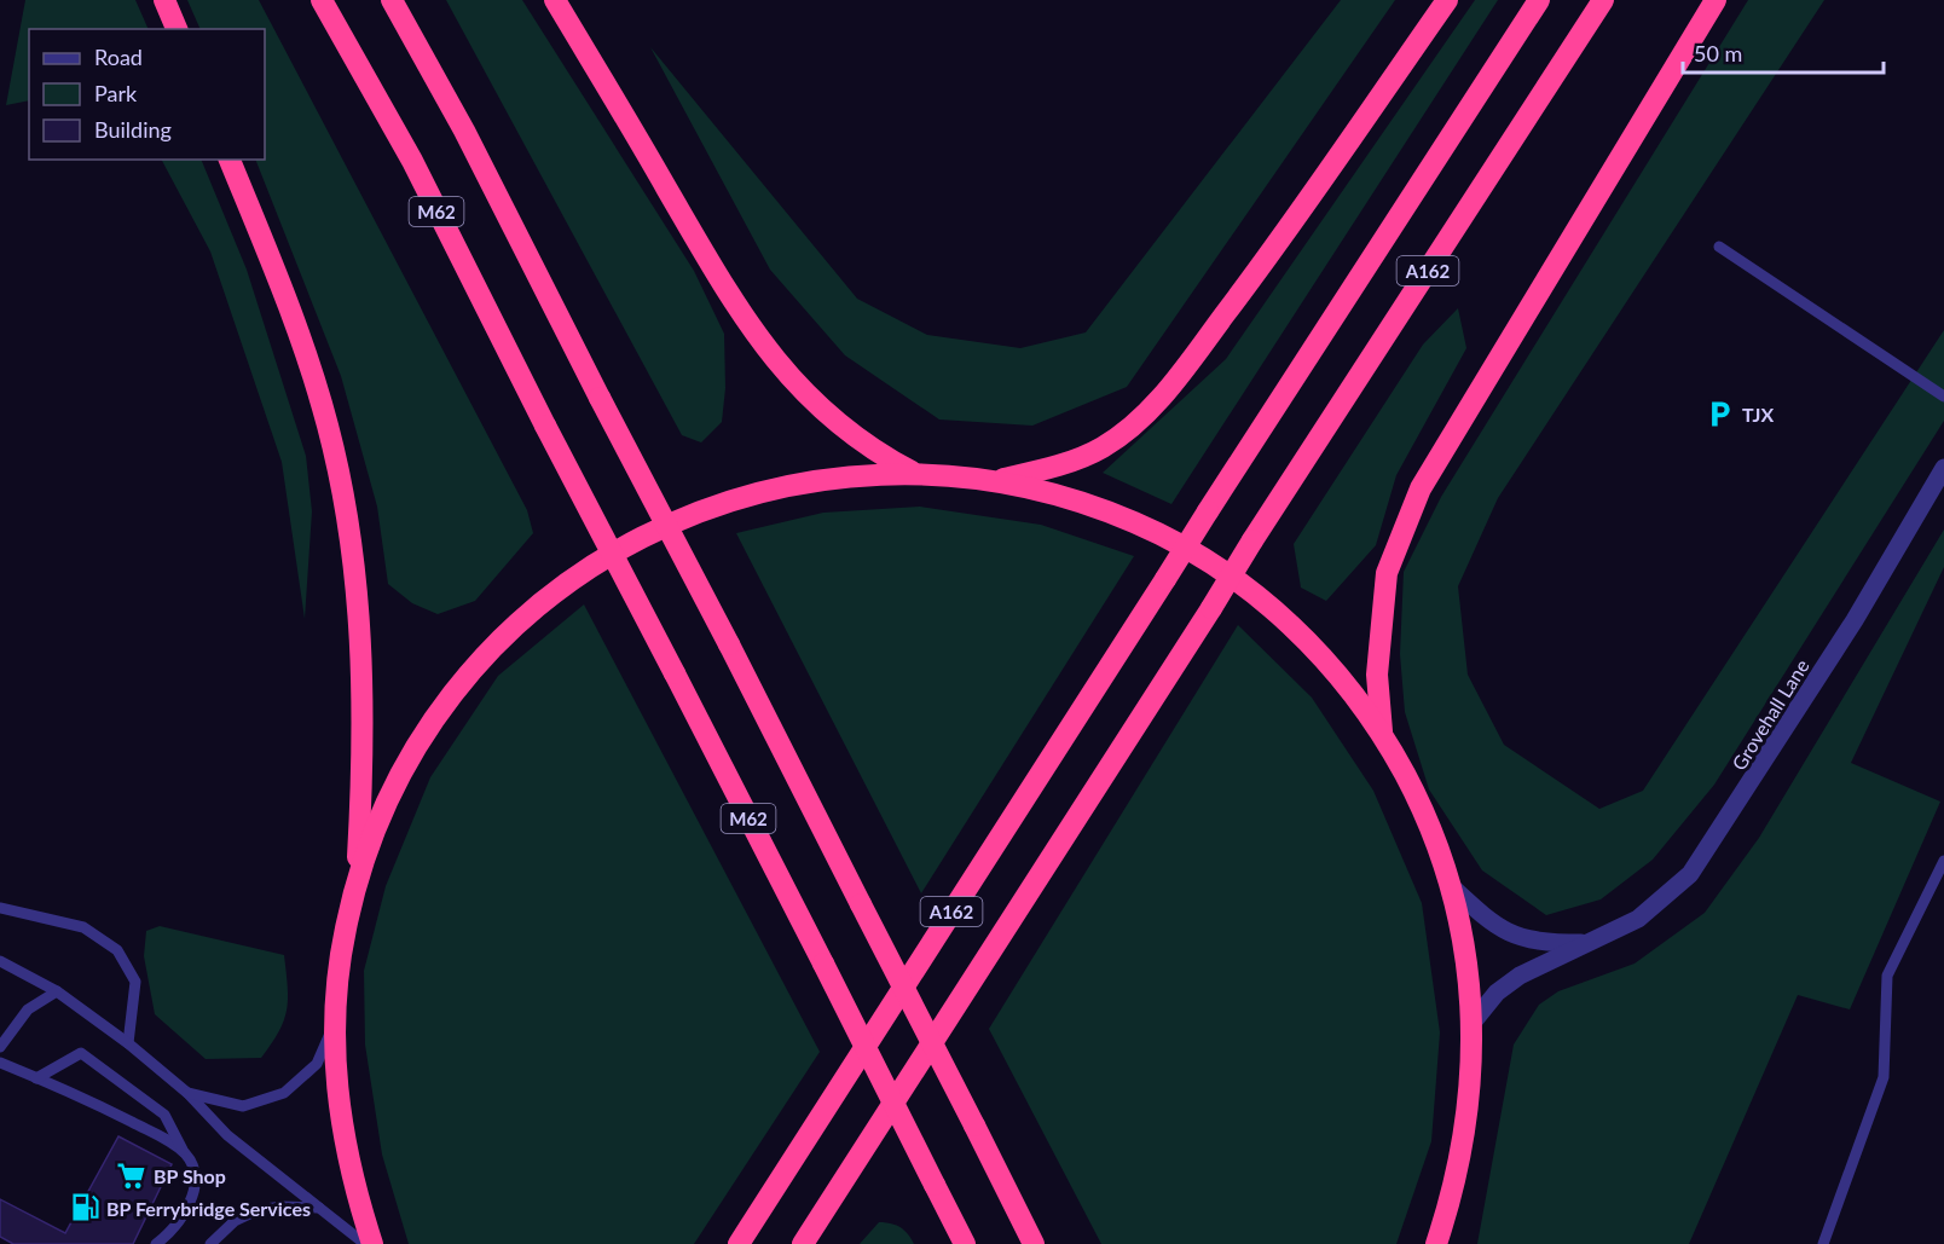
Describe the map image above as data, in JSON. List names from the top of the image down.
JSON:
{
  "streets": {
    "highway": ["M62", "A162"],
    "street": ["Grovehall Lane"]
  },
  "places": {
    "parking": ["TJX"],
    "supermarket": ["BP Shop"],
    "fuel station": ["BP Ferrybridge Services"]
  },
  "legend": ["Road", "Park", "Building"],
  "scale_bar": "50 m"
}
